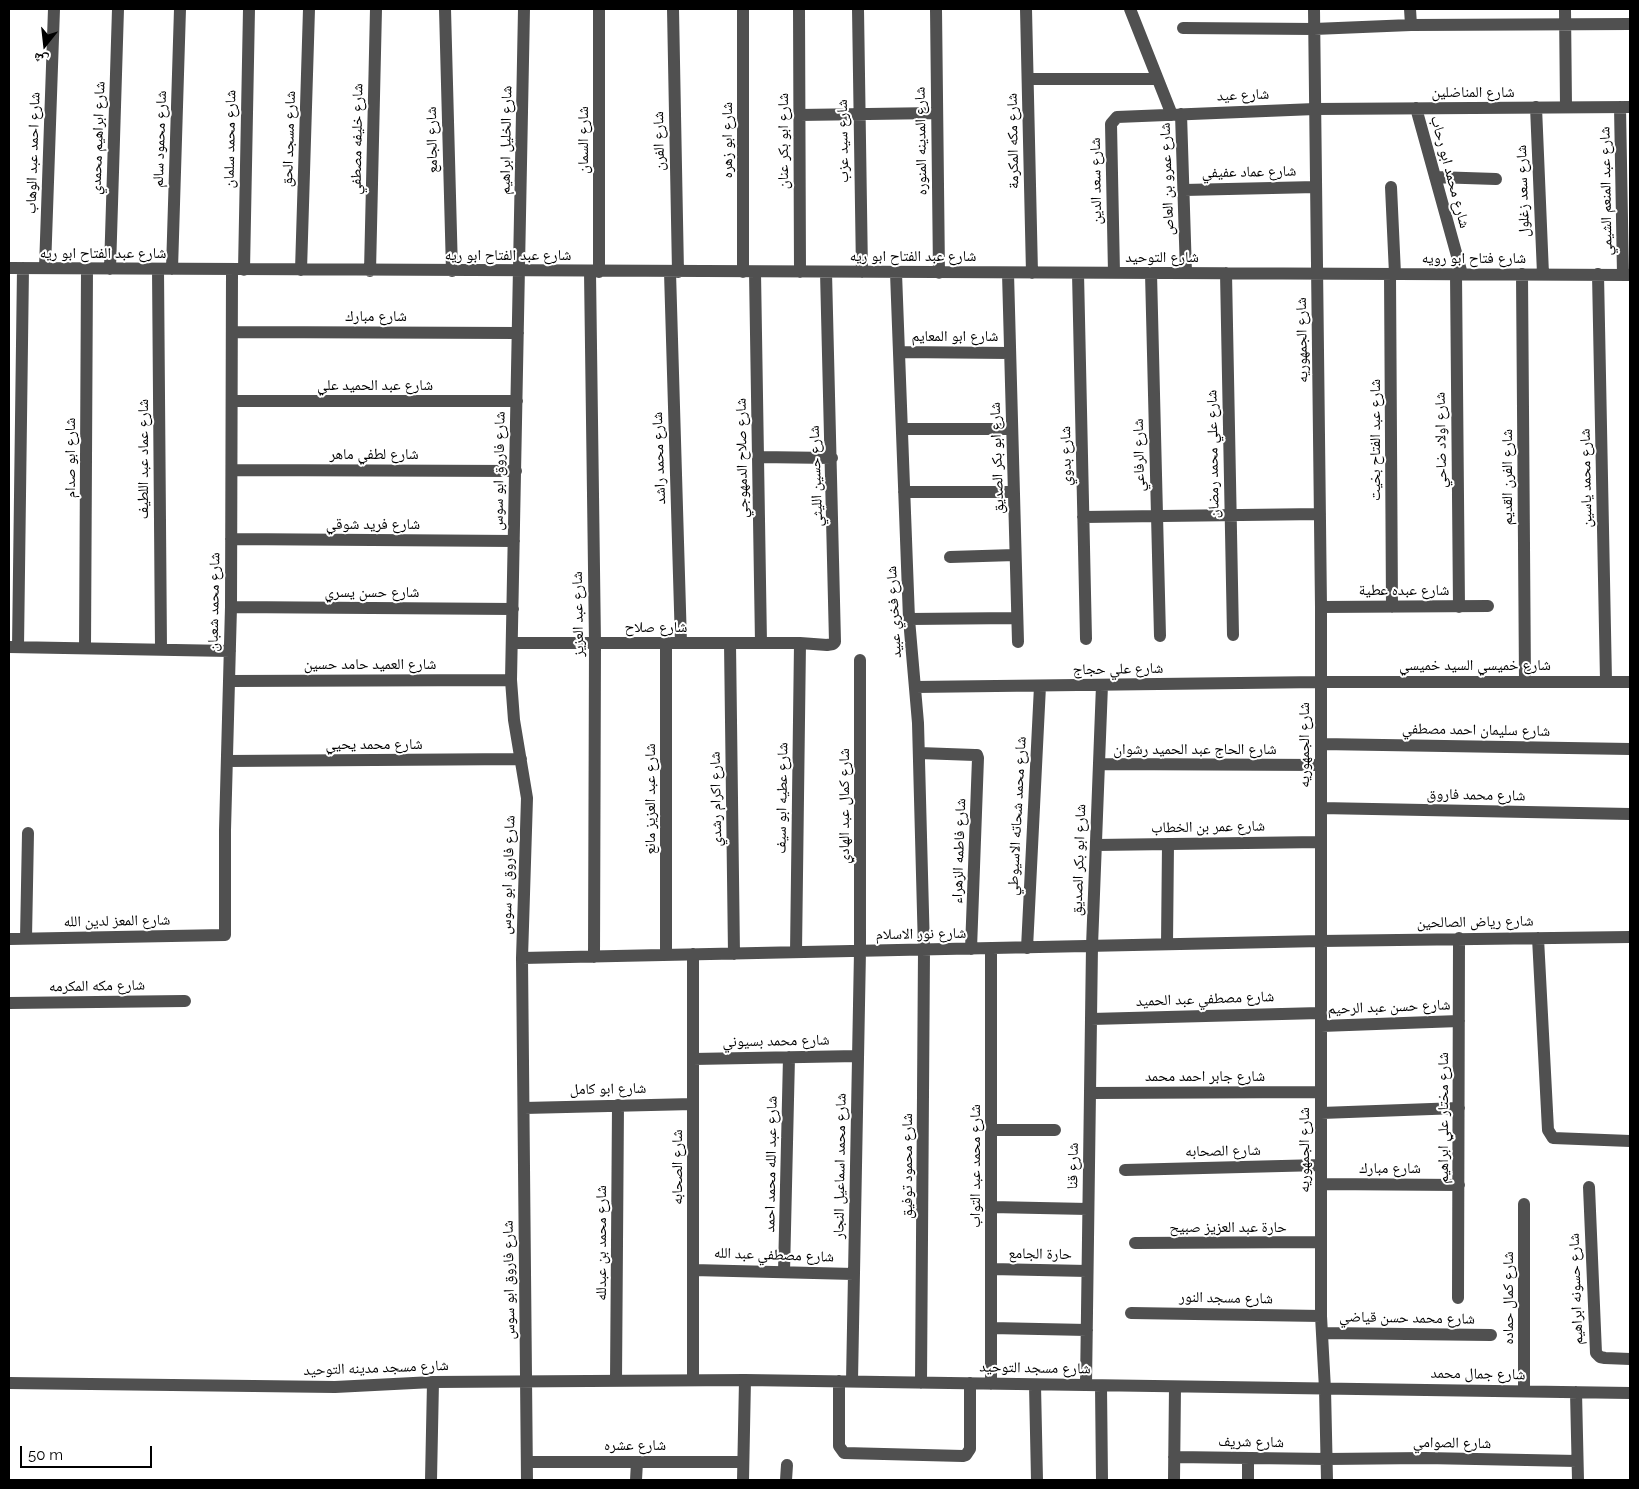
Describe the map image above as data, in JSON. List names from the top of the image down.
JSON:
{
  "streets": {
    "street": [
      "شارع المناضلين",
      "شارع عيد",
      "شارع ابراهيم محمدي",
      "شارع محمود سالم",
      "شارع محمد سلمان",
      "شارع مسجد الحق",
      "شارع خليفه مصطفي",
      "شارع الجامع",
      "شارع الخليل ابراهيم",
      "شارع السمان",
      "شارع ابو زهره",
      "شارع الفرن",
      "شارع ابو بكر عنان",
      "شارع سيد عزب",
      "شارع المدينه المنوره",
      "شارع مكه المكرمة",
      "شارع احمد عبد الوهاب",
      "شارع عماد عفيفي",
      "شارع محمد ابو رحاب",
      "شارع عمرو بن العاص",
      "شارع سعد الدين",
      "شارع سعد زغلول",
      "شارع عبد المنعم الشيمي",
      "شارع عبد الفتاح ابو ريه",
      "شارع التوحيد",
      "شارع فتاح ابو رويه",
      "شارع مبارك",
      "شارع ابو المعايم",
      "شارع الجمهوريه",
      "شارع عبد الحميد علي",
      "شارع عبد الفتاح بخيت",
      "شارع اولاد ضاحي",
      "شارع لطفي ماهر",
      "شارع علي محمد رمضان",
      "شارع الرفاعي",
      "شارع بدوي",
      "شارع ابو صدام",
      "شارع محمد راشد",
      "شارع صلاح الدمهوجي",
      "شارع ابو بكر الصديق",
      "شارع عماد عبد اللطيف",
      "شارع فاروق ابو سوس",
      "شارع حسين الليثي",
      "شارع الفرن القديم",
      "شارع محمد ياسين",
      "شارع فريد شوقي",
      "شارع عبده عطية",
      "شارع حسن يسري",
      "شارع محمد شعبان",
      "شارع فخري عبيد",
      "شارع عبد العزيز",
      "شارع صلاح",
      "شارع العميد حامد حسين",
      "شارع خميسي السيد خميسي",
      "شارع علي حجاج",
      "شارع سليمان احمد مصطفي",
      "شارع محمد يحيي",
      "شارع الحاج عبد الحميد رشوان",
      "شارع محمد فاروق",
      "شارع عطيه ابو سيف",
      "شارع عبد العزيز مانع",
      "شارع اكرام رشدي",
      "شارع كمال عبد الهادي",
      "شارع محمد شحاته الاسيوطي",
      "شارع عمر بن الخطاب",
      "شارع فاطمه الزهراء",
      "شارع المعز لدين الله",
      "شارع رياض الصالحين",
      "شارع نور الاسلام",
      "شارع مكه المكرمه",
      "شارع مصطفي عبد الحميد",
      "شارع حسن عبد الرحيم",
      "شارع محمد بسيوني",
      "شارع جابر احمد محمد",
      "شارع ابو كامل",
      "شارع مختار علي ابراهيم",
      "شارع الصحابه",
      "شارع عبد الله محمد احمد",
      "شارع محمد اسماعيل النجار",
      "شارع محمود توفيق",
      "شارع محمد عبد التواب",
      "شارع قنا",
      "حارة عبد العزيز صبيح",
      "شارع محمد بن عبدلله",
      "حارة الجامع",
      "شارع مصطفي عبد الله",
      "شارع حسونه ابراهيم",
      "شارع مسجد النور",
      "شارع كمال حماده",
      "شارع محمد حسن قياضي",
      "شارع مسجد مدينه التوحيد",
      "شارع مسجد التوحيد",
      "شارع جمال محمد",
      "شارع شريف",
      "شارع الصوامي",
      "شارع عشره"
    ]
  },
  "crossings": [
    ["شارع المناضلين", "شارع عيد"],
    ["شارع المناضلين", "شارع محمد ابو رحاب"],
    ["شارع المناضلين", "شارع سعد زغلول"],
    ["شارع المناضلين", "شارع عبد المنعم الشيمي"],
    ["شارع المناضلين", "شارع الجمهوريه"],
    ["شارع عيد", "شارع عمرو بن العاص"],
    ["شارع عيد", "شارع سعد الدين"],
    ["شارع عيد", "شارع الجمهوريه"],
    ["شارع ابراهيم محمدي", "شارع عبد الفتاح ابو ريه"],
    ["شارع محمود سالم", "شارع عبد الفتاح ابو ريه"],
    ["شارع محمد سلمان", "شارع عبد الفتاح ابو ريه"],
    ["شارع محمد سلمان", "شارع محمد شعبان"],
    ["شارع مسجد الحق", "شارع عبد الفتاح ابو ريه"],
    ["شارع خليفه مصطفي", "شارع عبد الفتاح ابو ريه"],
    ["شارع الجامع", "شارع عبد الفتاح ابو ريه"],
    ["شارع الخليل ابراهيم", "شارع عبد الفتاح ابو ريه"],
    ["شارع الخليل ابراهيم", "شارع فاروق ابو سوس"],
    ["شارع السمان", "شارع عبد الفتاح ابو ريه"],
    ["شارع السمان", "شارع عبد العزيز"],
    ["شارع ابو زهره", "شارع عبد الفتاح ابو ريه"],
    ["شارع ابو زهره", "شارع صلاح الدمهوجي"],
    ["شارع الفرن", "شارع عبد الفتاح ابو ريه"],
    ["شارع الفرن", "شارع محمد راشد"],
    ["شارع ابو بكر عنان", "شارع عبد الفتاح ابو ريه"],
    ["شارع سيد عزب", "شارع عبد الفتاح ابو ريه"],
    ["شارع المدينه المنوره", "شارع عبد الفتاح ابو ريه"],
    ["شارع مكه المكرمة", "شارع التوحيد"],
    ["شارع احمد عبد الوهاب", "شارع عبد الفتاح ابو ريه"],
    ["شارع عماد عفيفي", "شارع عمرو بن العاص"],
    ["شارع عماد عفيفي", "شارع الجمهوريه"],
    ["شارع محمد ابو رحاب", "شارع فتاح ابو رويه"],
    ["شارع محمد ابو رحاب", "شارع اولاد ضاحي"],
    ["شارع عمرو بن العاص", "شارع سعد الدين"],
    ["شارع عمرو بن العاص", "شارع التوحيد"],
    ["شارع سعد الدين", "شارع التوحيد"],
    ["شارع سعد زغلول", "شارع فتاح ابو رويه"],
    ["شارع عبد المنعم الشيمي", "شارع فتاح ابو رويه"],
    ["شارع عبد الفتاح ابو ريه", "شارع التوحيد"],
    ["شارع عبد الفتاح ابو ريه", "شارع ابو صدام"],
    ["شارع عبد الفتاح ابو ريه", "شارع محمد راشد"],
    ["شارع عبد الفتاح ابو ريه", "شارع صلاح الدمهوجي"],
    ["شارع عبد الفتاح ابو ريه", "شارع ابو بكر الصديق"],
    ["شارع عبد الفتاح ابو ريه", "شارع عماد عبد اللطيف"],
    ["شارع عبد الفتاح ابو ريه", "شارع فاروق ابو سوس"],
    ["شارع عبد الفتاح ابو ريه", "شارع حسين الليثي"],
    ["شارع عبد الفتاح ابو ريه", "شارع محمد شعبان"],
    ["شارع عبد الفتاح ابو ريه", "شارع فخري عبيد"],
    ["شارع عبد الفتاح ابو ريه", "شارع عبد العزيز"],
    ["شارع التوحيد", "شارع فتاح ابو رويه"],
    ["شارع التوحيد", "شارع الجمهوريه"],
    ["شارع التوحيد", "شارع علي محمد رمضان"],
    ["شارع التوحيد", "شارع الرفاعي"],
    ["شارع التوحيد", "شارع بدوي"],
    ["شارع التوحيد", "شارع ابو بكر الصديق"],
    ["شارع فتاح ابو رويه", "شارع الجمهوريه"],
    ["شارع فتاح ابو رويه", "شارع عبد الفتاح بخيت"],
    ["شارع فتاح ابو رويه", "شارع اولاد ضاحي"],
    ["شارع فتاح ابو رويه", "شارع الفرن القديم"],
    ["شارع فتاح ابو رويه", "شارع محمد ياسين"],
    ["شارع مبارك", "شارع الجمهوريه"],
    ["شارع مبارك", "شارع فاروق ابو سوس"],
    ["شارع مبارك", "شارع محمد شعبان"],
    ["شارع مبارك", "شارع مختار علي ابراهيم"],
    ["شارع ابو المعايم", "شارع ابو بكر الصديق"],
    ["شارع ابو المعايم", "شارع فخري عبيد"],
    ["شارع الجمهوريه", "شارع عبده عطية"],
    ["شارع الجمهوريه", "شارع خميسي السيد خميسي"],
    ["شارع الجمهوريه", "شارع علي حجاج"],
    ["شارع الجمهوريه", "شارع سليمان احمد مصطفي"],
    ["شارع الجمهوريه", "شارع الحاج عبد الحميد رشوان"],
    ["شارع الجمهوريه", "شارع محمد فاروق"],
    ["شارع الجمهوريه", "شارع عمر بن الخطاب"],
    ["شارع الجمهوريه", "شارع رياض الصالحين"],
    ["شارع الجمهوريه", "شارع نور الاسلام"],
    ["شارع الجمهوريه", "شارع مصطفي عبد الحميد"],
    ["شارع الجمهوريه", "شارع حسن عبد الرحيم"],
    ["شارع الجمهوريه", "شارع جابر احمد محمد"],
    ["شارع الجمهوريه", "شارع الصحابه"],
    ["شارع الجمهوريه", "حارة عبد العزيز صبيح"],
    ["شارع الجمهوريه", "شارع مسجد النور"],
    ["شارع الجمهوريه", "شارع محمد حسن قياضي"],
    ["شارع الجمهوريه", "شارع مسجد التوحيد"],
    ["شارع الجمهوريه", "شارع جمال محمد"],
    ["شارع الجمهوريه", "شارع شريف"],
    ["شارع الجمهوريه", "شارع الصوامي"],
    ["شارع عبد الحميد علي", "شارع فاروق ابو سوس"],
    ["شارع عبد الحميد علي", "شارع محمد شعبان"],
    ["شارع عبد الفتاح بخيت", "شارع عبده عطية"],
    ["شارع اولاد ضاحي", "شارع عبده عطية"],
    ["شارع لطفي ماهر", "شارع فاروق ابو سوس"],
    ["شارع لطفي ماهر", "شارع محمد شعبان"],
    ["شارع محمد راشد", "شارع صلاح"],
    ["شارع صلاح الدمهوجي", "شارع صلاح"],
    ["شارع ابو بكر الصديق", "شارع علي حجاج"],
    ["شارع ابو بكر الصديق", "شارع الحاج عبد الحميد رشوان"],
    ["شارع ابو بكر الصديق", "شارع عمر بن الخطاب"],
    ["شارع ابو بكر الصديق", "شارع نور الاسلام"],
    ["شارع ابو بكر الصديق", "شارع قنا"],
    ["شارع فاروق ابو سوس", "شارع فريد شوقي"],
    ["شارع فاروق ابو سوس", "شارع حسن يسري"],
    ["شارع فاروق ابو سوس", "شارع صلاح"],
    ["شارع فاروق ابو سوس", "شارع العميد حامد حسين"],
    ["شارع فاروق ابو سوس", "شارع محمد يحيي"],
    ["شارع فاروق ابو سوس", "شارع نور الاسلام"],
    ["شارع فاروق ابو سوس", "شارع ابو كامل"],
    ["شارع فاروق ابو سوس", "شارع مسجد مدينه التوحيد"],
    ["شارع فاروق ابو سوس", "شارع عشره"],
    ["شارع حسين الليثي", "شارع صلاح"],
    ["شارع حسين الليثي", "شارع عطيه ابو سيف"],
    ["شارع الفرن القديم", "شارع خميسي السيد خميسي"],
    ["شارع محمد ياسين", "شارع خميسي السيد خميسي"],
    ["شارع فريد شوقي", "شارع محمد شعبان"],
    ["شارع حسن يسري", "شارع محمد شعبان"],
    ["شارع محمد شعبان", "شارع العميد حامد حسين"],
    ["شارع محمد شعبان", "شارع محمد يحيي"],
    ["شارع محمد شعبان", "شارع المعز لدين الله"],
    ["شارع فخري عبيد", "شارع علي حجاج"],
    ["شارع فخري عبيد", "شارع فاطمه الزهراء"],
    ["شارع فخري عبيد", "شارع نور الاسلام"],
    ["شارع فخري عبيد", "شارع محمود توفيق"],
    ["شارع عبد العزيز", "شارع صلاح"],
    ["شارع عبد العزيز", "شارع نور الاسلام"],
    ["شارع صلاح", "شارع عطيه ابو سيف"],
    ["شارع صلاح", "شارع عبد العزيز مانع"],
    ["شارع صلاح", "شارع اكرام رشدي"],
    ["شارع خميسي السيد خميسي", "شارع علي حجاج"],
    ["شارع علي حجاج", "شارع محمد شحاته الاسيوطي"],
    ["شارع عطيه ابو سيف", "شارع نور الاسلام"],
    ["شارع عبد العزيز مانع", "شارع نور الاسلام"],
    ["شارع اكرام رشدي", "شارع نور الاسلام"],
    ["شارع كمال عبد الهادي", "شارع نور الاسلام"],
    ["شارع كمال عبد الهادي", "شارع محمد اسماعيل النجار"],
    ["شارع محمد شحاته الاسيوطي", "شارع نور الاسلام"],
    ["شارع فاطمه الزهراء", "شارع نور الاسلام"],
    ["شارع رياض الصالحين", "شارع نور الاسلام"],
    ["شارع رياض الصالحين", "شارع مختار علي ابراهيم"],
    ["شارع نور الاسلام", "شارع الصحابه"],
    ["شارع نور الاسلام", "شارع محمد اسماعيل النجار"],
    ["شارع نور الاسلام", "شارع محمود توفيق"],
    ["شارع نور الاسلام", "شارع محمد عبد التواب"],
    ["شارع نور الاسلام", "شارع قنا"],
    ["شارع مصطفي عبد الحميد", "شارع قنا"],
    ["شارع حسن عبد الرحيم", "شارع مختار علي ابراهيم"],
    ["شارع محمد بسيوني", "شارع الصحابه"],
    ["شارع محمد بسيوني", "شارع عبد الله محمد احمد"],
    ["شارع محمد بسيوني", "شارع محمد اسماعيل النجار"],
    ["شارع جابر احمد محمد", "شارع قنا"],
    ["شارع ابو كامل", "شارع الصحابه"],
    ["شارع ابو كامل", "شارع محمد بن عبدلله"],
    ["شارع الصحابه", "شارع مصطفي عبد الله"],
    ["شارع الصحابه", "شارع مسجد مدينه التوحيد"],
    ["شارع عبد الله محمد احمد", "شارع مصطفي عبد الله"],
    ["شارع محمد اسماعيل النجار", "شارع مصطفي عبد الله"],
    ["شارع محمد اسماعيل النجار", "شارع مسجد التوحيد"],
    ["شارع محمود توفيق", "شارع مسجد التوحيد"],
    ["شارع محمد عبد التواب", "حارة الجامع"],
    ["شارع محمد عبد التواب", "شارع مسجد التوحيد"],
    ["شارع قنا", "حارة الجامع"],
    ["شارع قنا", "شارع مسجد التوحيد"],
    ["شارع محمد بن عبدلله", "شارع مسجد مدينه التوحيد"],
    ["شارع كمال حماده", "شارع جمال محمد"],
    ["شارع مسجد مدينه التوحيد", "شارع مسجد التوحيد"],
    ["شارع مسجد التوحيد", "شارع جمال محمد"],
    ["شارع شريف", "شارع الصوامي"]
  ],
  "scale_bar": "50 m",
  "north": "bottom"
}
